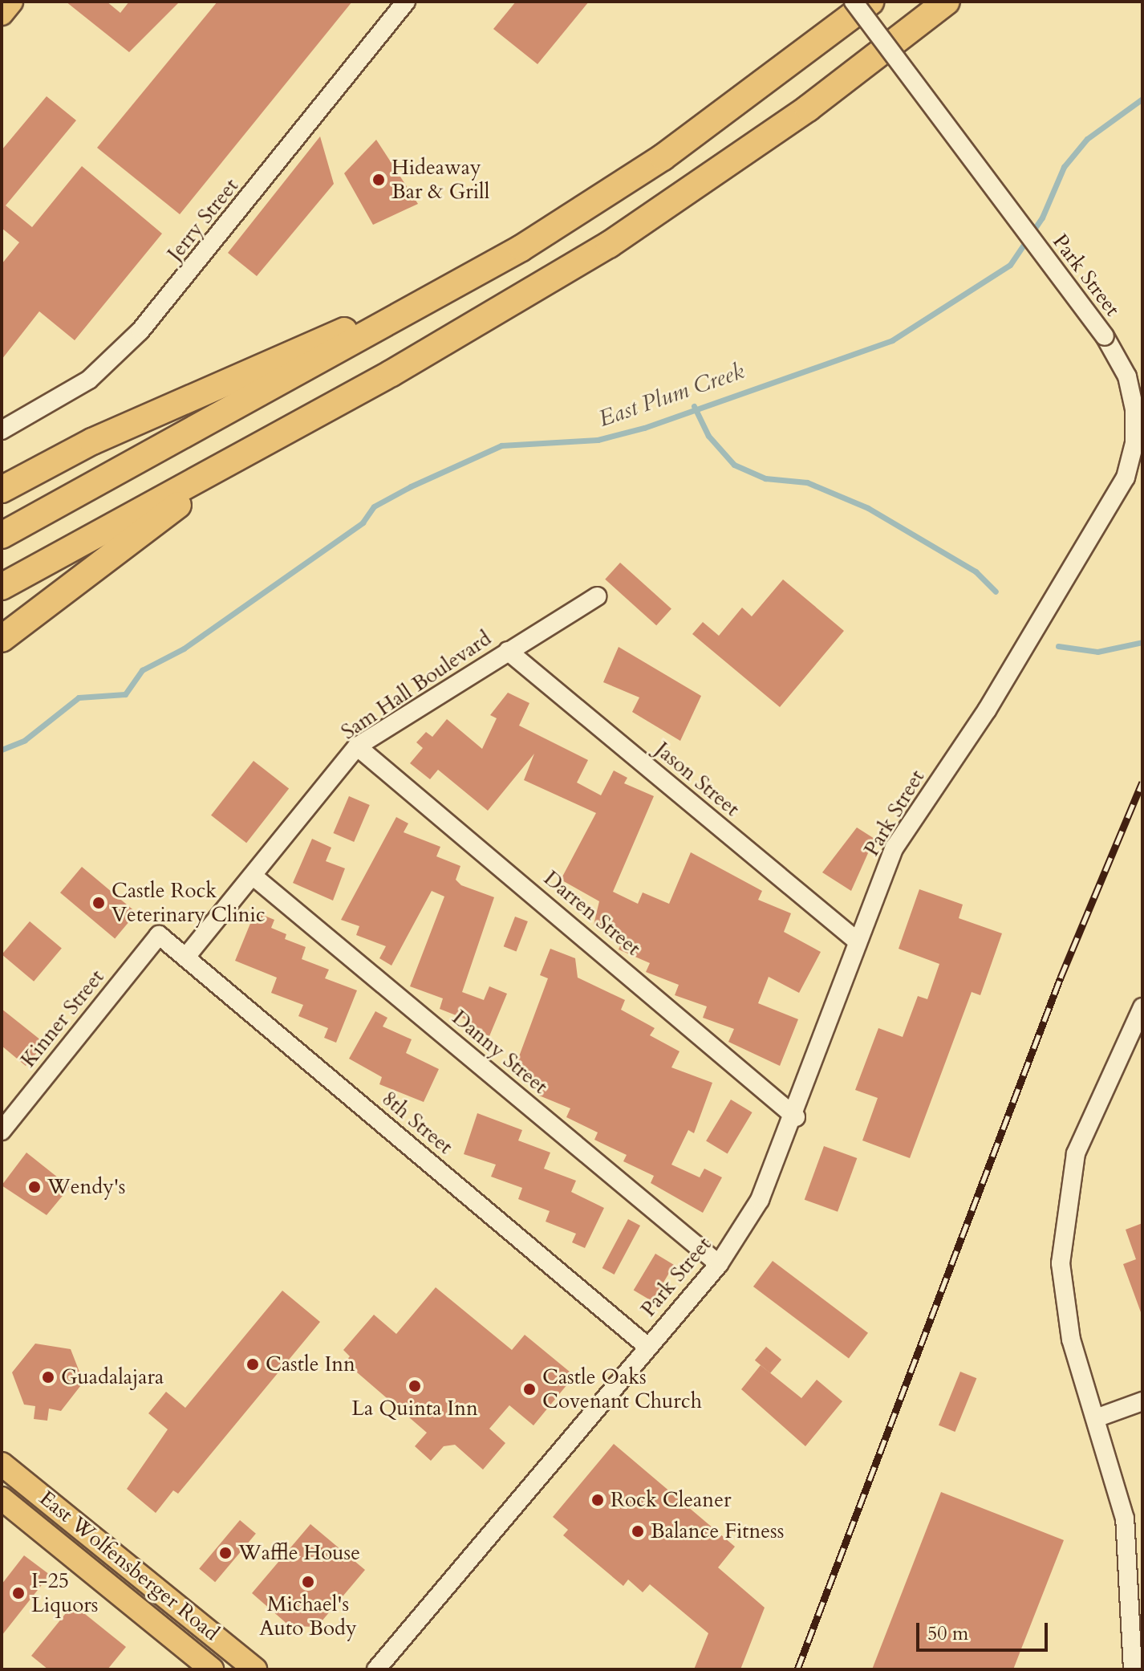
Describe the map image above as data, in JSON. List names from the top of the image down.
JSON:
{
  "streets": {
    "main road": ["East Wolfensberger Road"],
    "street": [
      "Jerry Street",
      "Park Street",
      "Sam Hall Boulevard",
      "Jason Street",
      "Darren Street",
      "Kinner Street",
      "Danny Street",
      "8th Street"
    ]
  },
  "crossings": [
    ["Park Street", "Jason Street"],
    ["Park Street", "Darren Street"],
    ["Park Street", "Danny Street"],
    ["Park Street", "8th Street"],
    ["Sam Hall Boulevard", "Jason Street"],
    ["Sam Hall Boulevard", "Darren Street"],
    ["Sam Hall Boulevard", "Danny Street"],
    ["Sam Hall Boulevard", "8th Street"],
    ["Kinner Street", "8th Street"]
  ],
  "water": ["East Plum Creek"],
  "places": [
    "Hideaway Bar & Grill",
    "Castle Rock Veterinary Clinic",
    "Wendy's",
    "Castle Inn",
    "Guadalajara",
    "La Quinta Inn",
    "Castle Oaks Covenant Church",
    "Rock Cleaner",
    "Balance Fitness",
    "Waffle House",
    "Michael's Auto Body",
    "I-25 Liquors"
  ],
  "scale_bar": "50 m"
}
